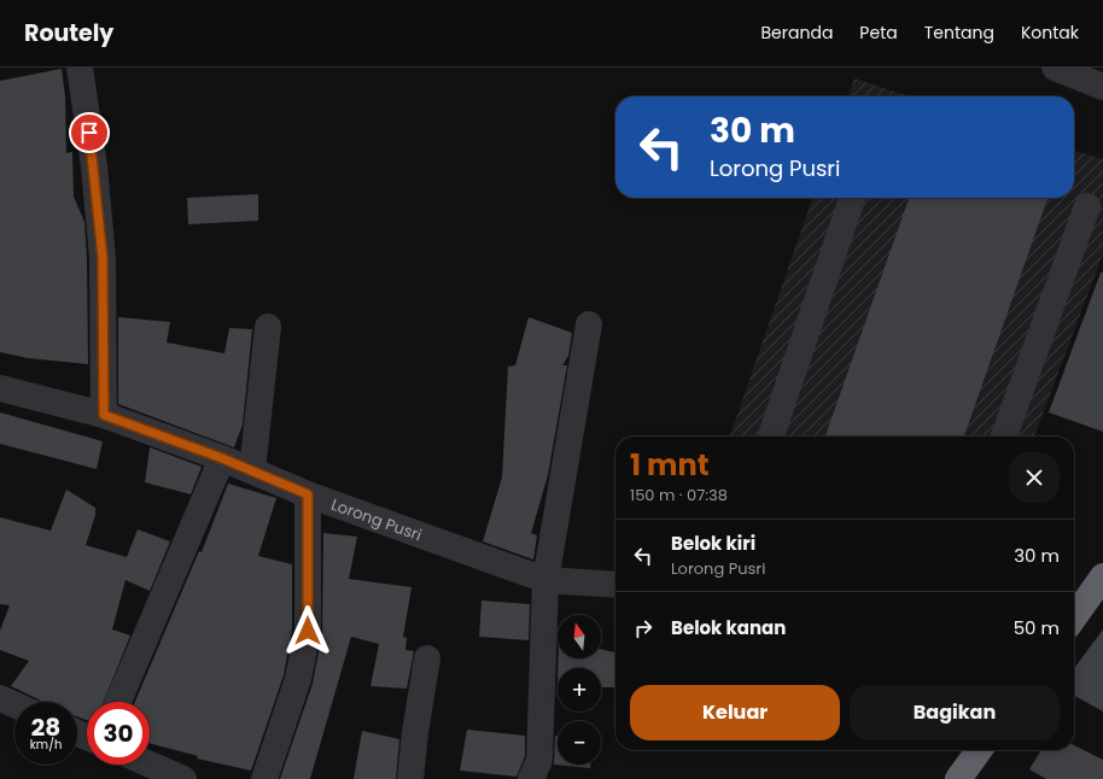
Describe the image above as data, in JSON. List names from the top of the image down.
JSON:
{
  "streets": {
    "street": ["Lorong Pusri"]
  },
  "north": "top",
  "page": {
    "header": "Routely",
    "nav": [
      "Beranda",
      "Peta",
      "Tentang",
      "Kontak"
    ],
    "turn": ["30 m", "Lorong Pusri"],
    "heading": ["1 mnt", "150 m · 07:38"],
    "list": [
      {
        "name": "Belok kiri",
        "note": "Lorong Pusri",
        "value": "30 m"
      },
      {
        "name": "Belok kanan",
        "value": "50 m"
      }
    ],
    "map_buttons": ["+", "−"],
    "buttons": ["Keluar", "Bagikan"],
    "speed": "28 km/h",
    "limit": "30"
  }
}
